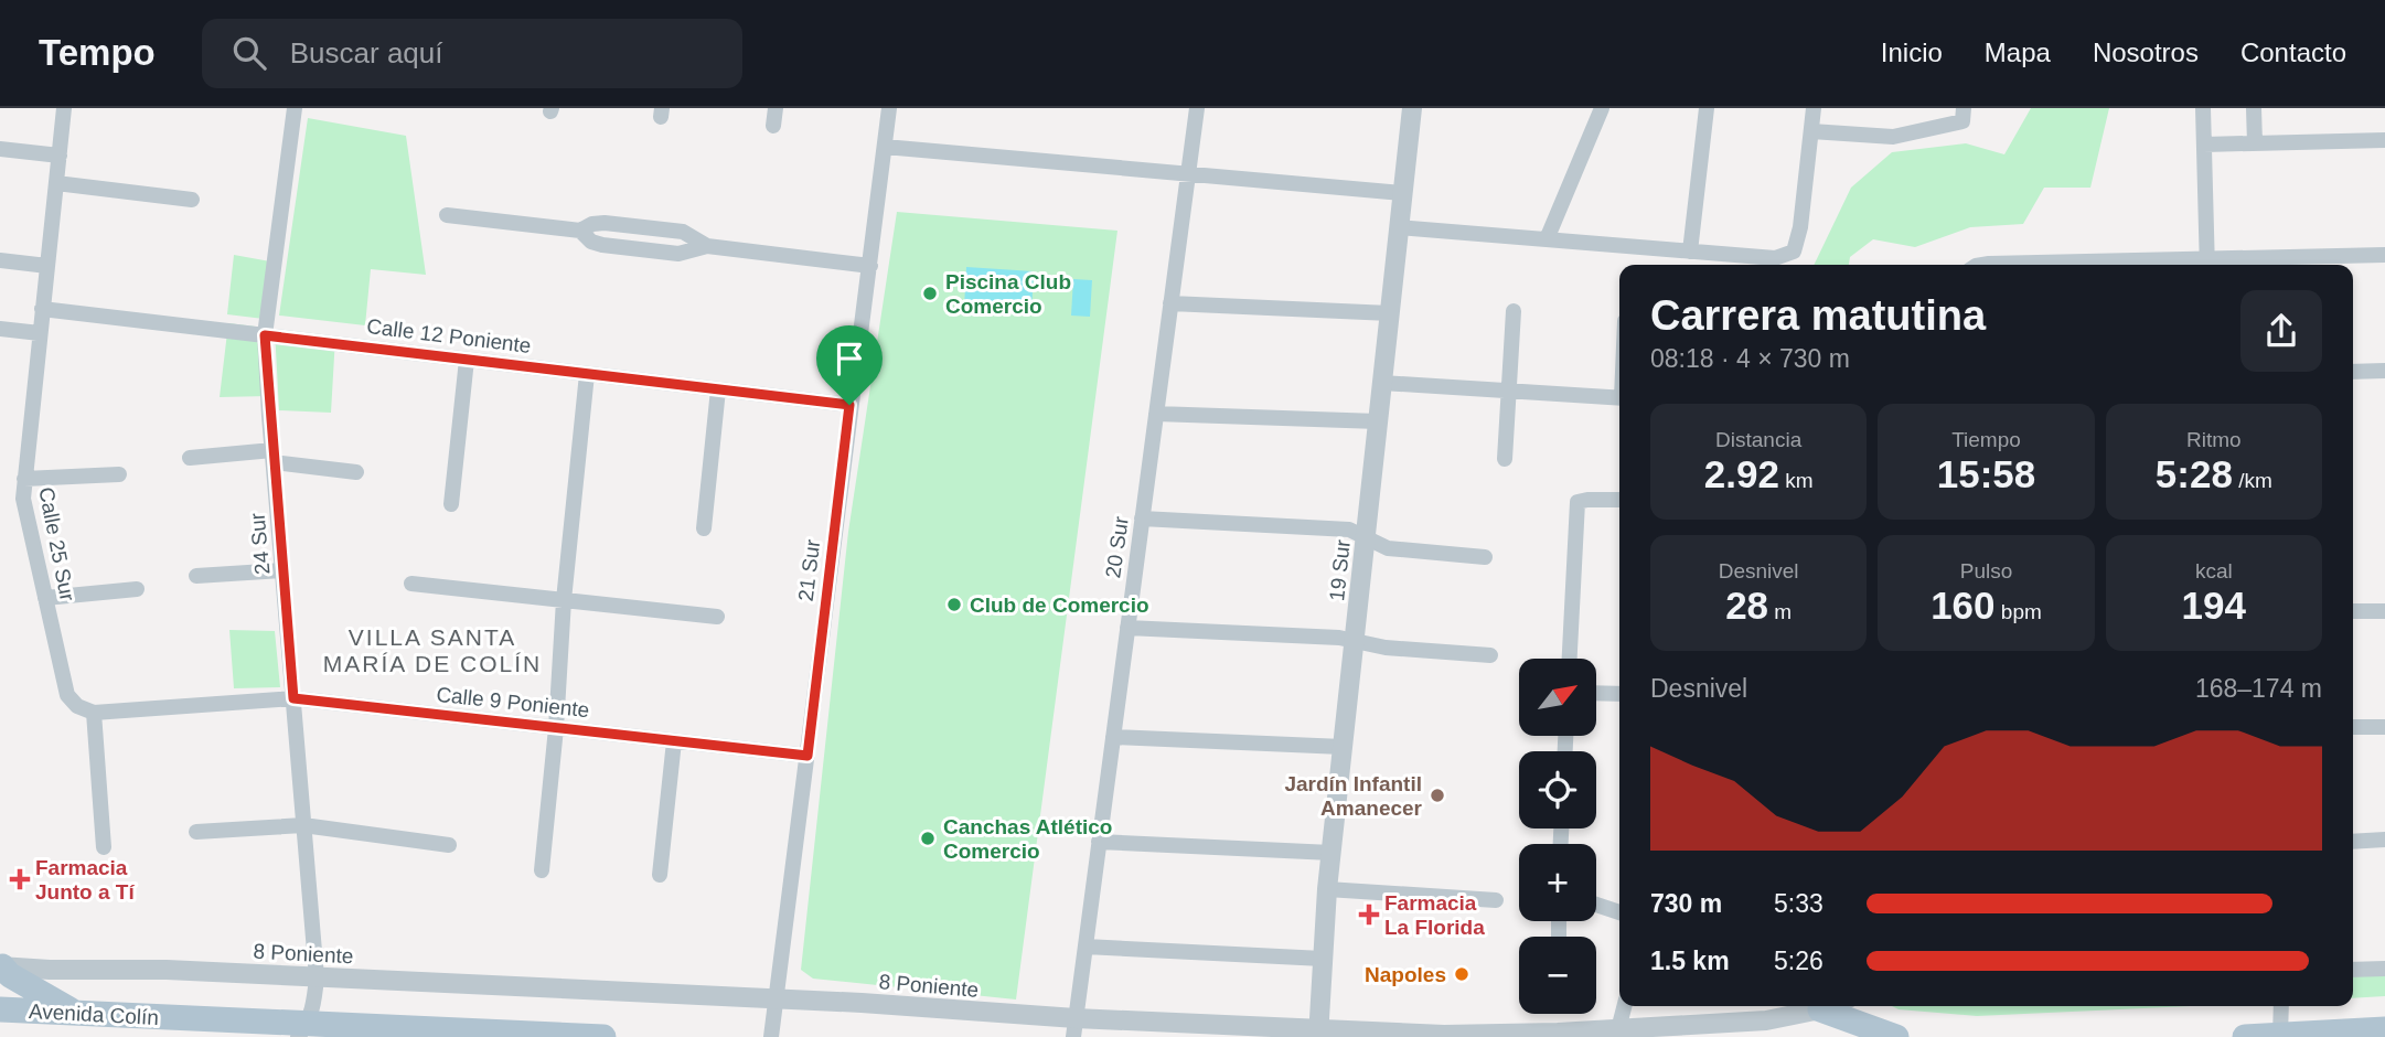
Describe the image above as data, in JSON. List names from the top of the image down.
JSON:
{
  "streets": {
    "main road": ["Avenida Colín"],
    "street": [
      "Calle 12 Poniente",
      "Calle 25 Sur",
      "24 Sur",
      "20 Sur",
      "21 Sur",
      "19 Sur",
      "Calle 9 Poniente",
      "8 Poniente"
    ]
  },
  "crossings": [
    ["Calle 12 Poniente", "Calle 25 Sur"],
    ["Calle 12 Poniente", "24 Sur"],
    ["Calle 12 Poniente", "21 Sur"],
    ["Calle 25 Sur", "Calle 9 Poniente"],
    ["24 Sur", "Calle 9 Poniente"],
    ["24 Sur", "8 Poniente"],
    ["24 Sur", "Avenida Colín"],
    ["20 Sur", "8 Poniente"],
    ["21 Sur", "Calle 9 Poniente"],
    ["21 Sur", "8 Poniente"],
    ["19 Sur", "8 Poniente"]
  ],
  "districts": ["VILLA SANTA MARÍA DE COLÍN"],
  "places": {
    "other": [
      "Piscina Club Comercio",
      "Club de Comercio",
      "Jardín Infantil Amanecer",
      "Canchas Atlético Comercio",
      "Napoles"
    ],
    "health": ["Farmacia Junto a Tí", "Farmacia La Florida"]
  },
  "north": "top right",
  "page": {
    "header": "Tempo",
    "search": "Buscar aquí",
    "nav": [
      "Inicio",
      "Mapa",
      "Nosotros",
      "Contacto"
    ],
    "heading": ["Carrera matutina", "08:18 · 4 × 730 m"],
    "stats": [
      ["Distancia", "2.92 km"],
      ["Tiempo", "15:58"],
      ["Ritmo", "5:28 /km"],
      ["Desnivel", "28 m"],
      ["Pulso", "160 bpm"],
      ["kcal", "194"]
    ],
    "map_buttons": ["+", "−"],
    "chart": ["Desnivel", "168–174 m"],
    "list": [
      {
        "name": "730 m",
        "note": "5:33"
      },
      {
        "name": "1.5 km",
        "note": "5:26"
      }
    ]
  }
}
